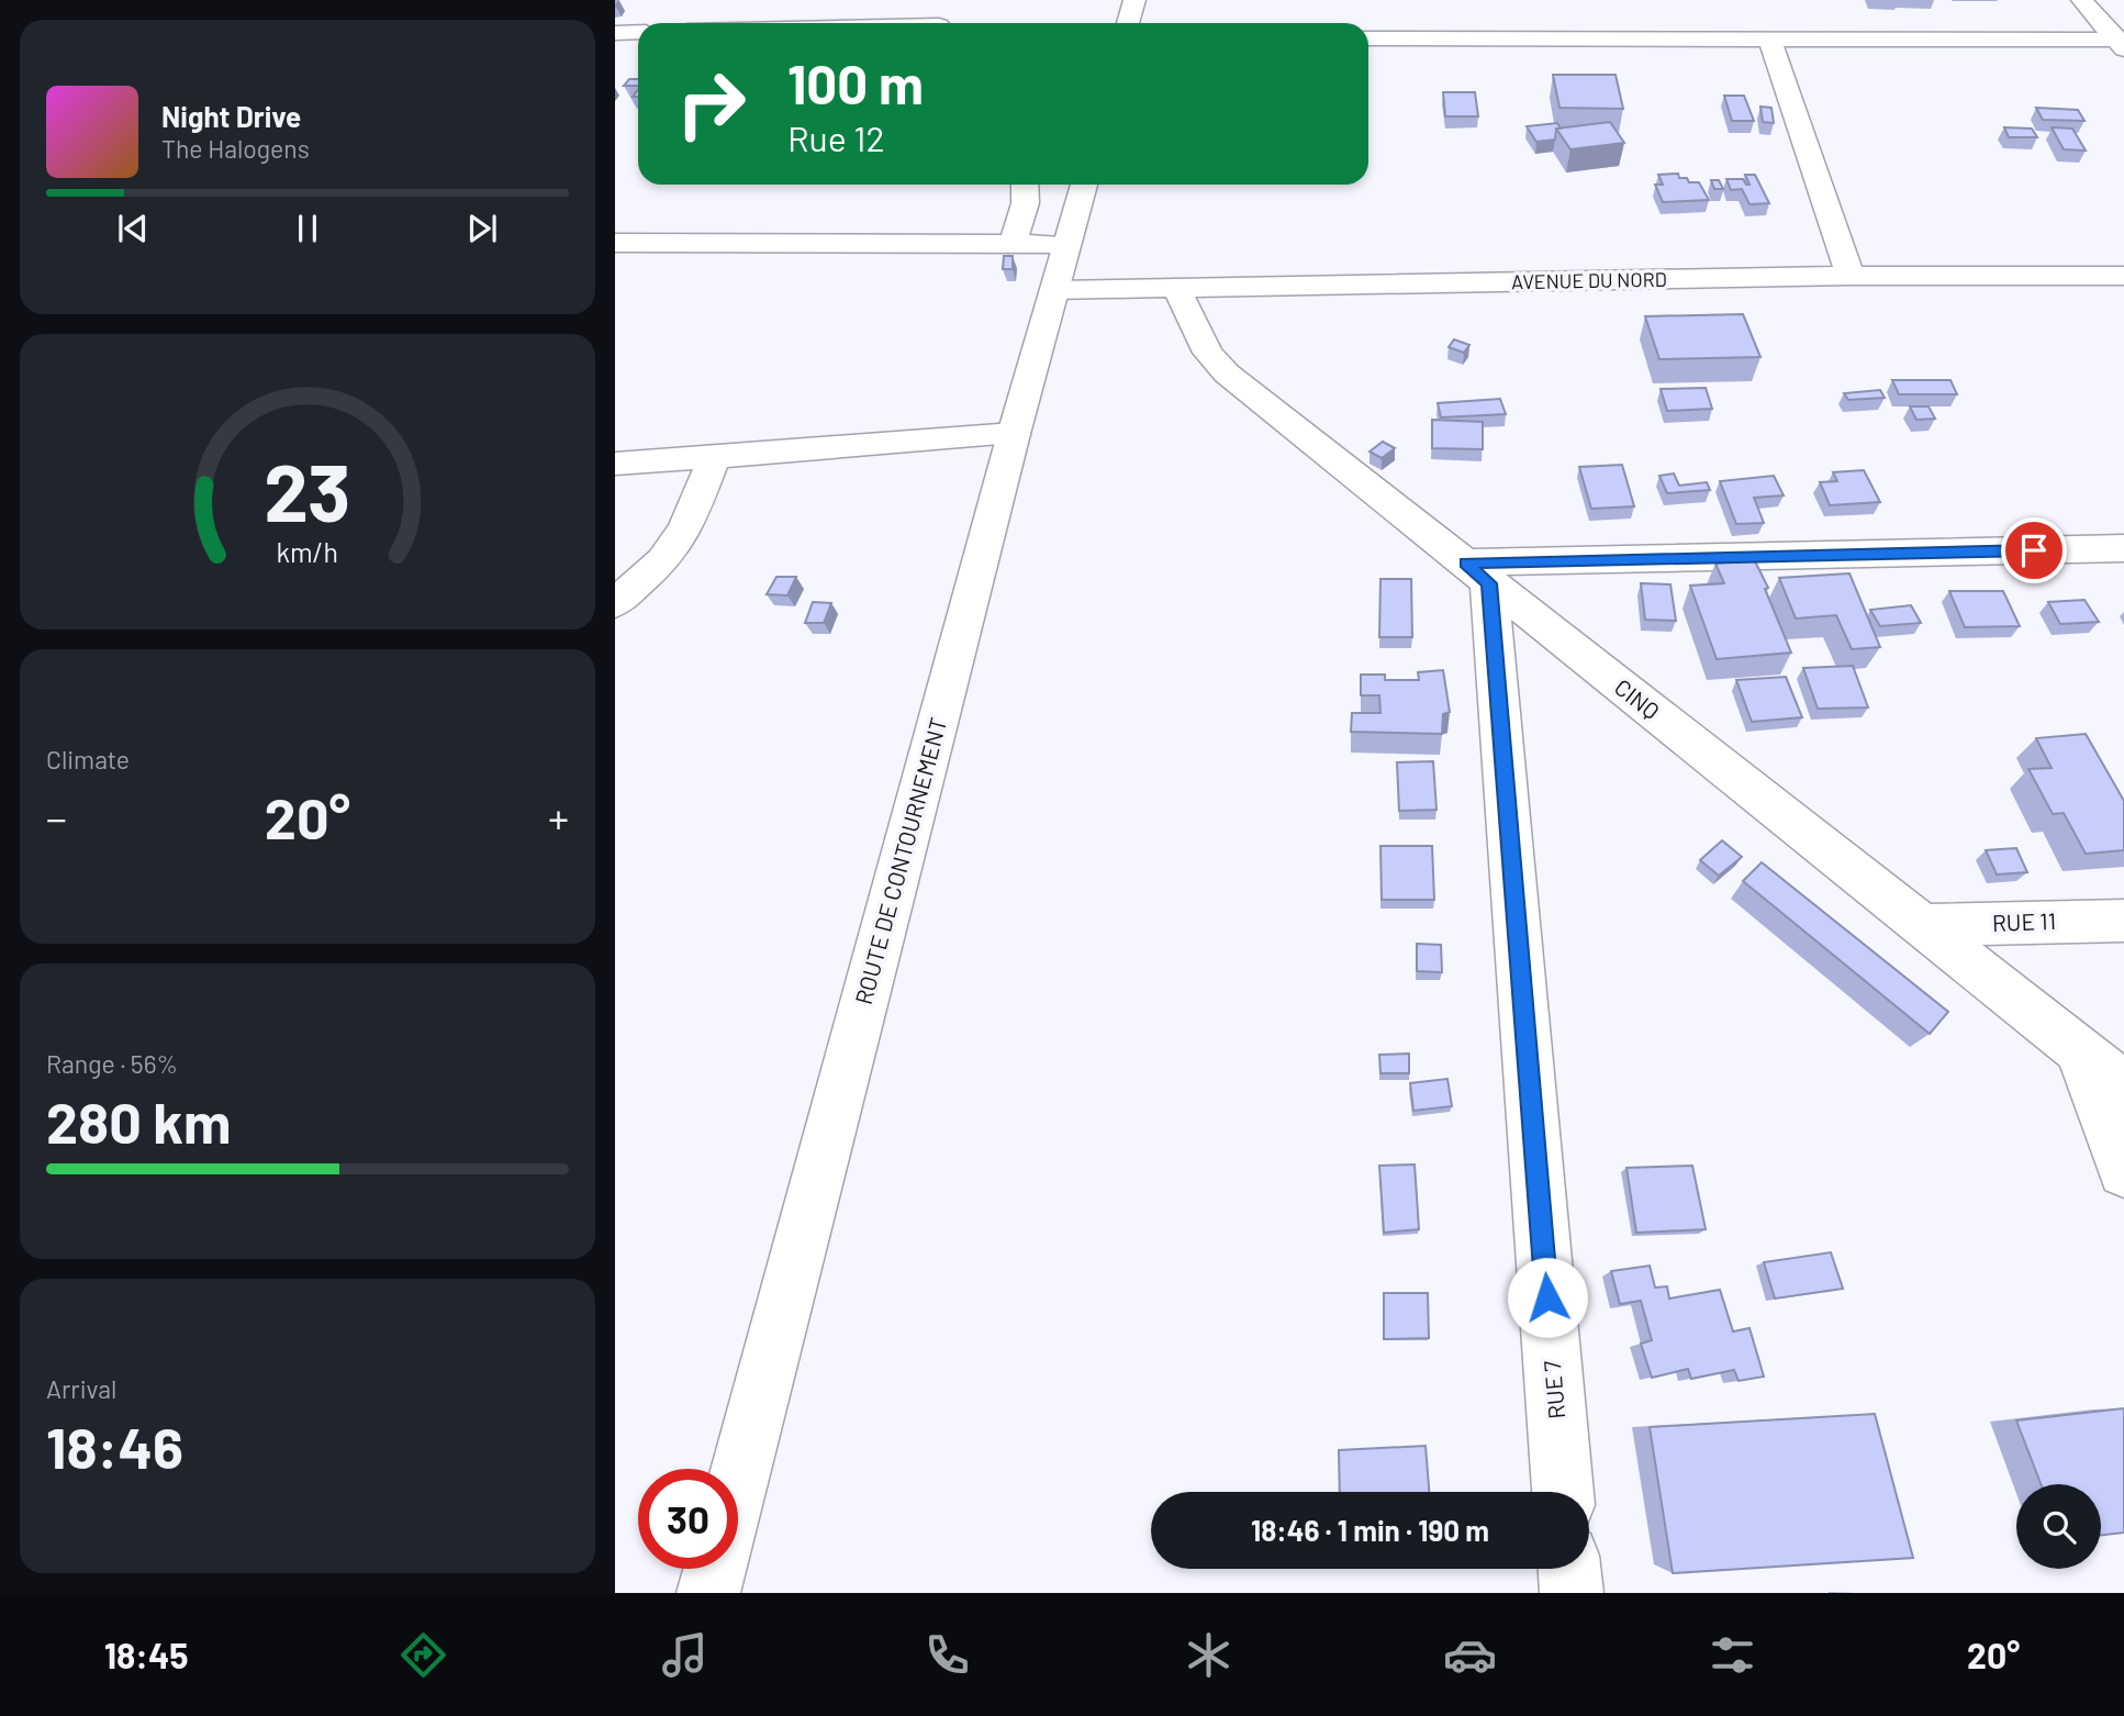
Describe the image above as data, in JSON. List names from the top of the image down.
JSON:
{
  "streets": {
    "street": [
      "AVENUE DU NORD",
      "CINQ",
      "ROUTE DE CONTOURNEMENT",
      "RUE 11",
      "RUE 7"
    ]
  },
  "crossings": [
    ["AVENUE DU NORD", "CINQ"],
    ["AVENUE DU NORD", "ROUTE DE CONTOURNEMENT"],
    ["CINQ", "RUE 11"],
    ["CINQ", "RUE 7"]
  ],
  "page": {
    "turn": ["100 m", "Rue 12"],
    "song": ["Night Drive", "The Halogens"],
    "tile": [
      "Climate",
      ["Range · 56%", "280 km"],
      ["Arrival", "18:46"]
    ],
    "heat": ["−", "20°", "+"],
    "limit": "30",
    "trip": "18:46 · 1 min · 190 m",
    "tabs": ["18:45", "20°"],
    "gauge": ["23", "km/h"]
  }
}
